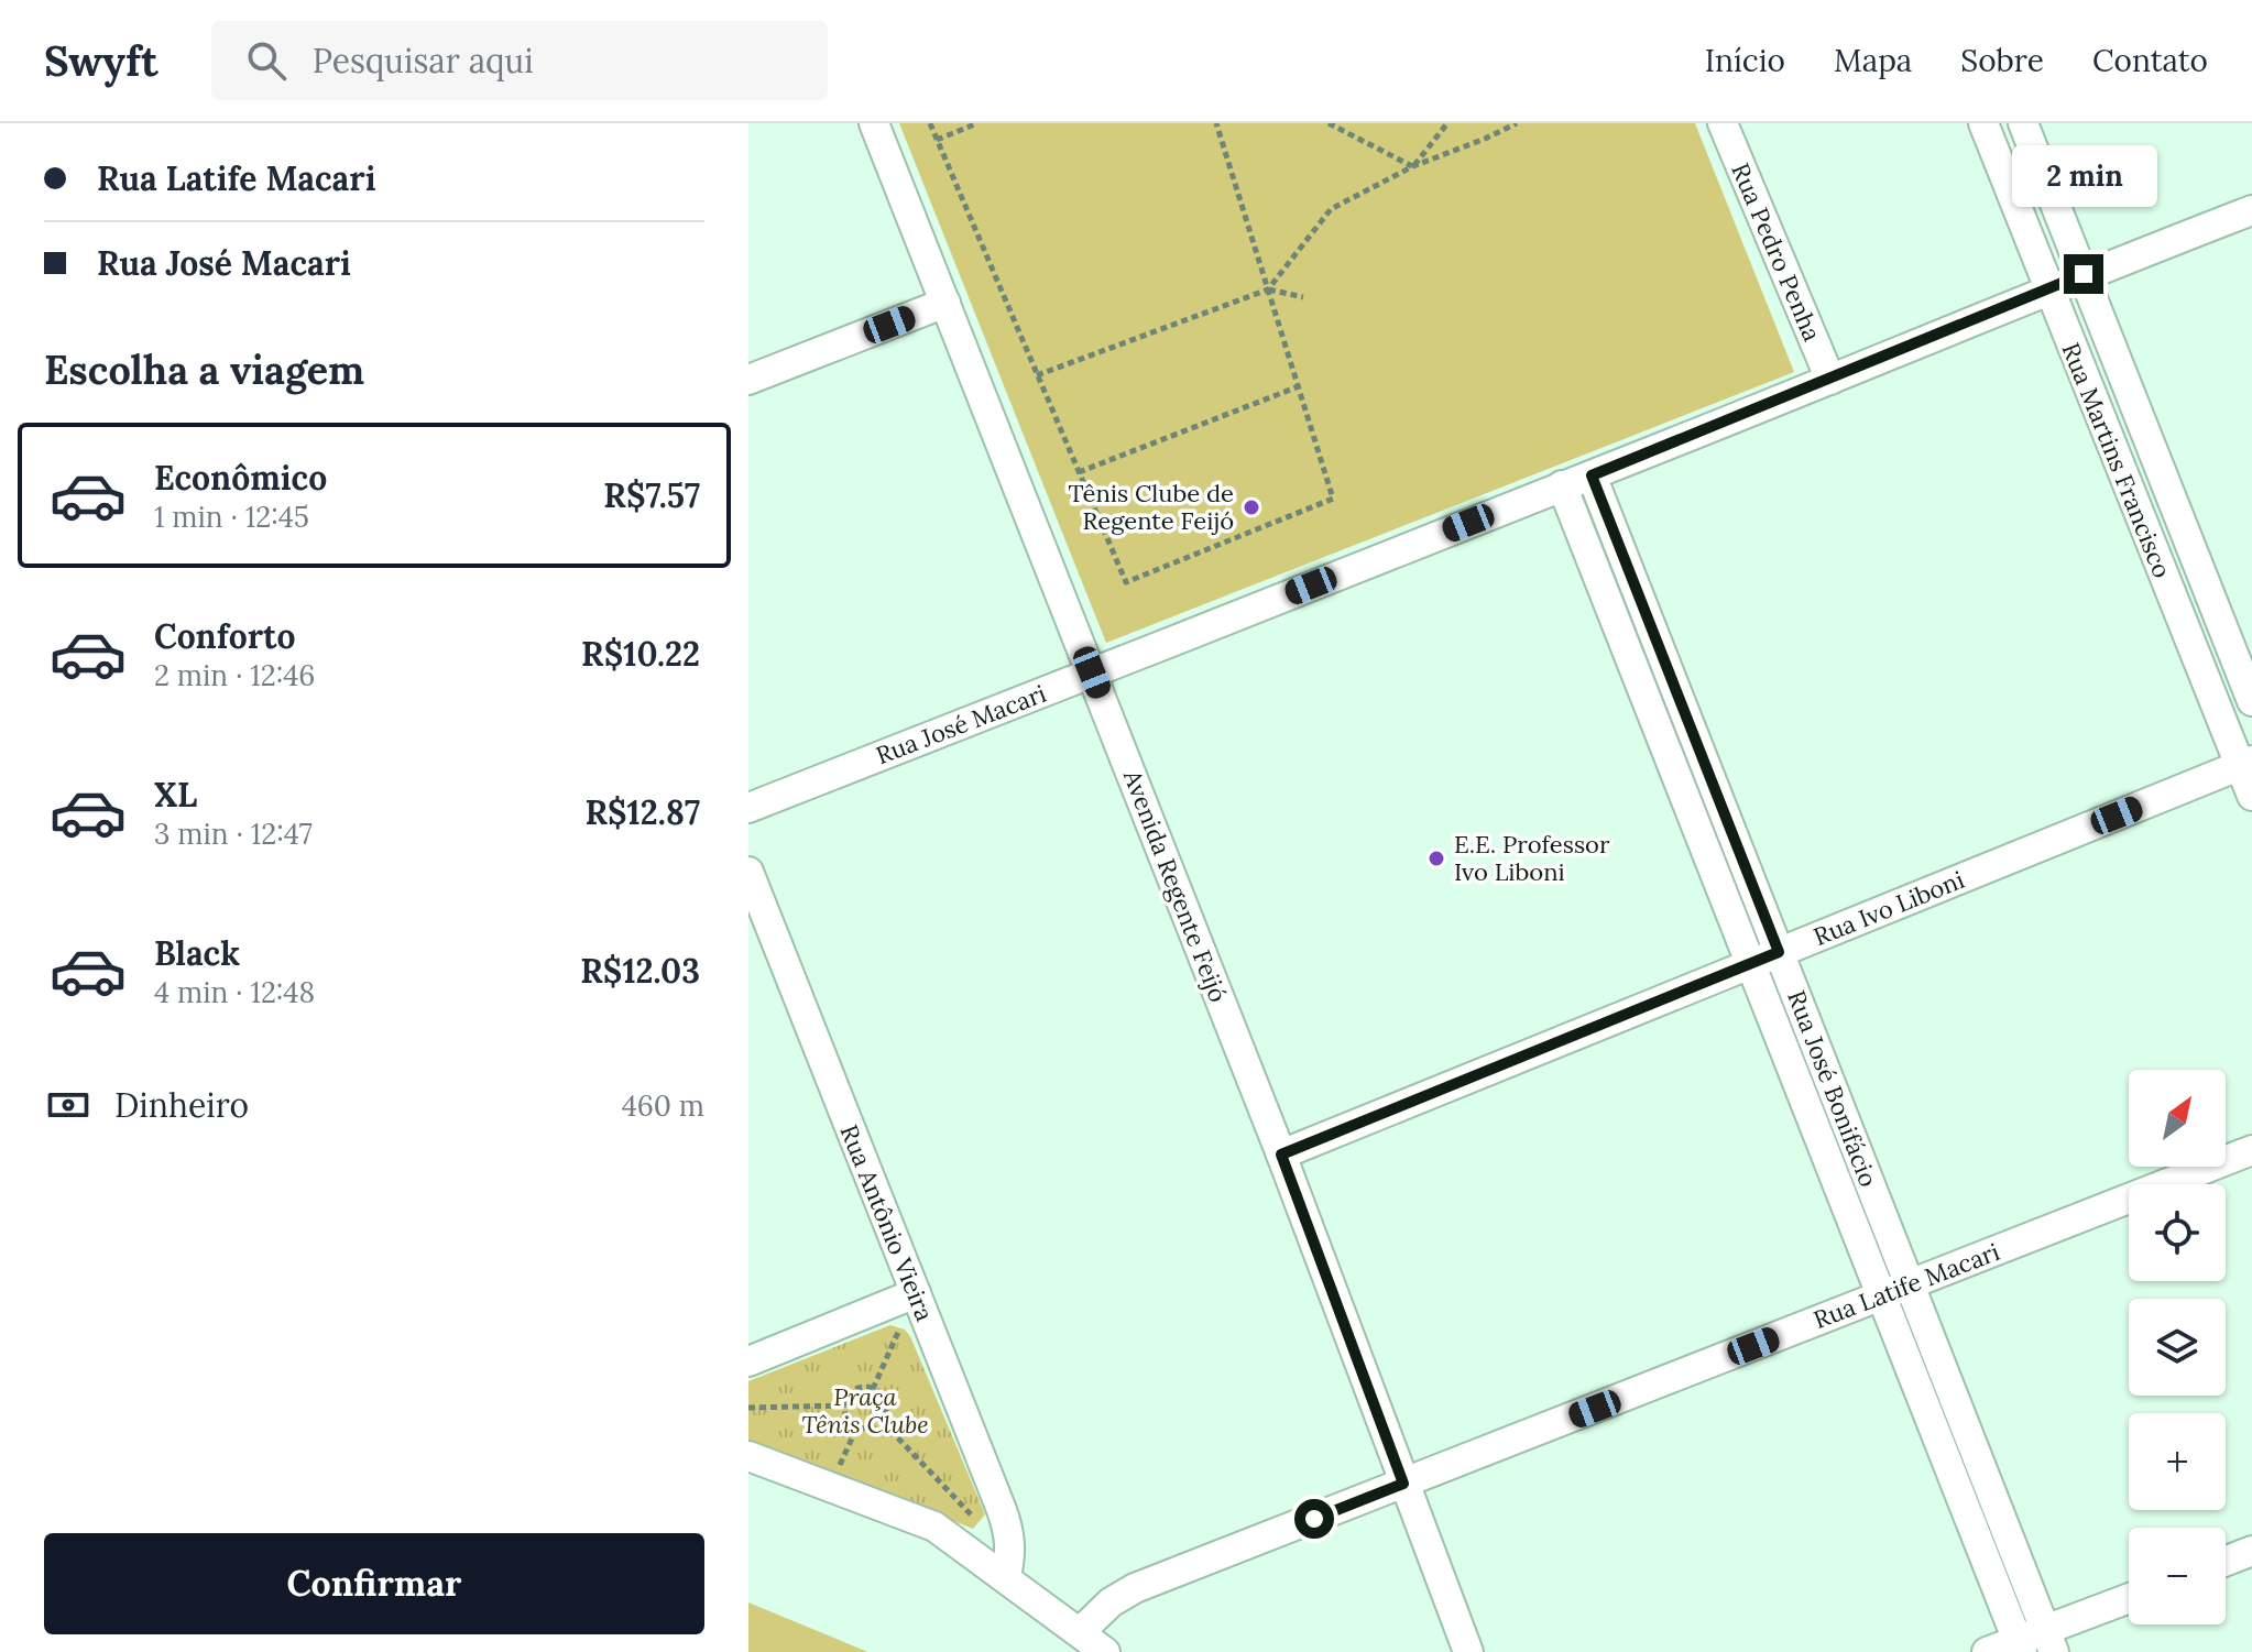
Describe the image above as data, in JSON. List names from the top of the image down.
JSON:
{
  "streets": {
    "street": [
      "Rua Pedro Penha",
      "Rua Martins Francisco",
      "Rua José Macari",
      "Avenida Regente Feijó",
      "Rua Ivo Liboni",
      "Rua José Bonifácio",
      "Rua Antônio Vieira",
      "Rua Latife Macari"
    ]
  },
  "crossings": [
    ["Rua Pedro Penha", "Rua José Macari"],
    ["Rua Martins Francisco", "Rua José Macari"],
    ["Rua Martins Francisco", "Rua Ivo Liboni"],
    ["Rua José Macari", "Avenida Regente Feijó"],
    ["Rua José Macari", "Rua José Bonifácio"],
    ["Avenida Regente Feijó", "Rua Ivo Liboni"],
    ["Avenida Regente Feijó", "Rua Latife Macari"],
    ["Rua Ivo Liboni", "Rua José Bonifácio"],
    ["Rua José Bonifácio", "Rua Latife Macari"]
  ],
  "parks": ["Praça Tênis Clube"],
  "places": ["Tênis Clube de Regente Feijó", "E.E. Professor Ivo Liboni"],
  "north": "top right",
  "page": {
    "header": "Swyft",
    "search": "Pesquisar aqui",
    "nav": [
      "Início",
      "Mapa",
      "Sobre",
      "Contato"
    ],
    "banner": ["Rua Latife Macari", "Rua José Macari"],
    "bubble": "2 min",
    "heading": "Escolha a viagem",
    "list": [
      {
        "name": "Econômico",
        "note": "1 min · 12:45",
        "value": "R$7.57"
      },
      {
        "name": "Conforto",
        "note": "2 min · 12:46",
        "value": "R$10.22"
      },
      {
        "name": "XL",
        "note": "3 min · 12:47",
        "value": "R$12.87"
      },
      {
        "name": "Black",
        "note": "4 min · 12:48",
        "value": "R$12.03"
      }
    ],
    "pay": ["Dinheiro", "460 m"],
    "map_buttons": ["+", "−"],
    "buttons": "Confirmar"
  }
}
